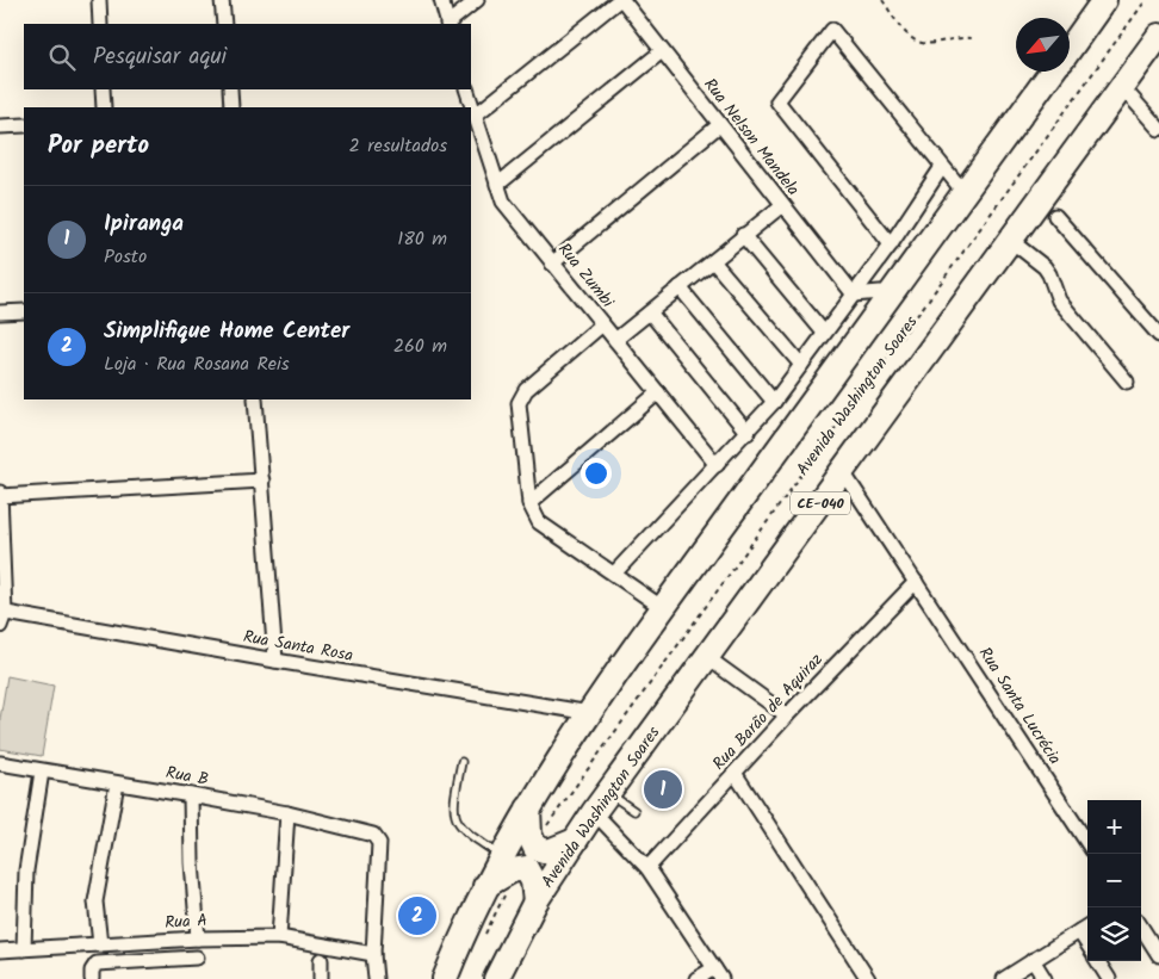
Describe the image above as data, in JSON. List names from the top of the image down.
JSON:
{
  "streets": {
    "highway": ["Avenida Washington Soares", "CE-040"],
    "street": [
      "Rua Nelson Mandela",
      "Rua Zumbi",
      "Rua Santa Rosa",
      "Rua Santa Lucrécia",
      "Rua Barão de Aquiraz",
      "Rua B",
      "Rua A"
    ]
  },
  "crossings": [
    ["Rua Nelson Mandela", "Avenida Washington Soares"],
    ["Rua Zumbi", "Avenida Washington Soares"],
    ["Avenida Washington Soares", "Rua Santa Rosa"],
    ["Avenida Washington Soares", "Rua Santa Lucrécia"],
    ["Rua Santa Lucrécia", "Rua Barão de Aquiraz"],
    ["Rua B", "Rua A"]
  ],
  "north": "bottom left",
  "page": {
    "search": "Pesquisar aqui",
    "heading": ["Por perto", "2 resultados"],
    "list": [
      {
        "mark": "1",
        "name": "Ipiranga",
        "note": "Posto",
        "value": "180 m"
      },
      {
        "mark": "2",
        "name": "Simplifique Home Center",
        "note": "Loja · Rua Rosana Reis",
        "value": "260 m"
      }
    ],
    "pins": ["1", "2"],
    "map_buttons": ["+", "−"]
  }
}
